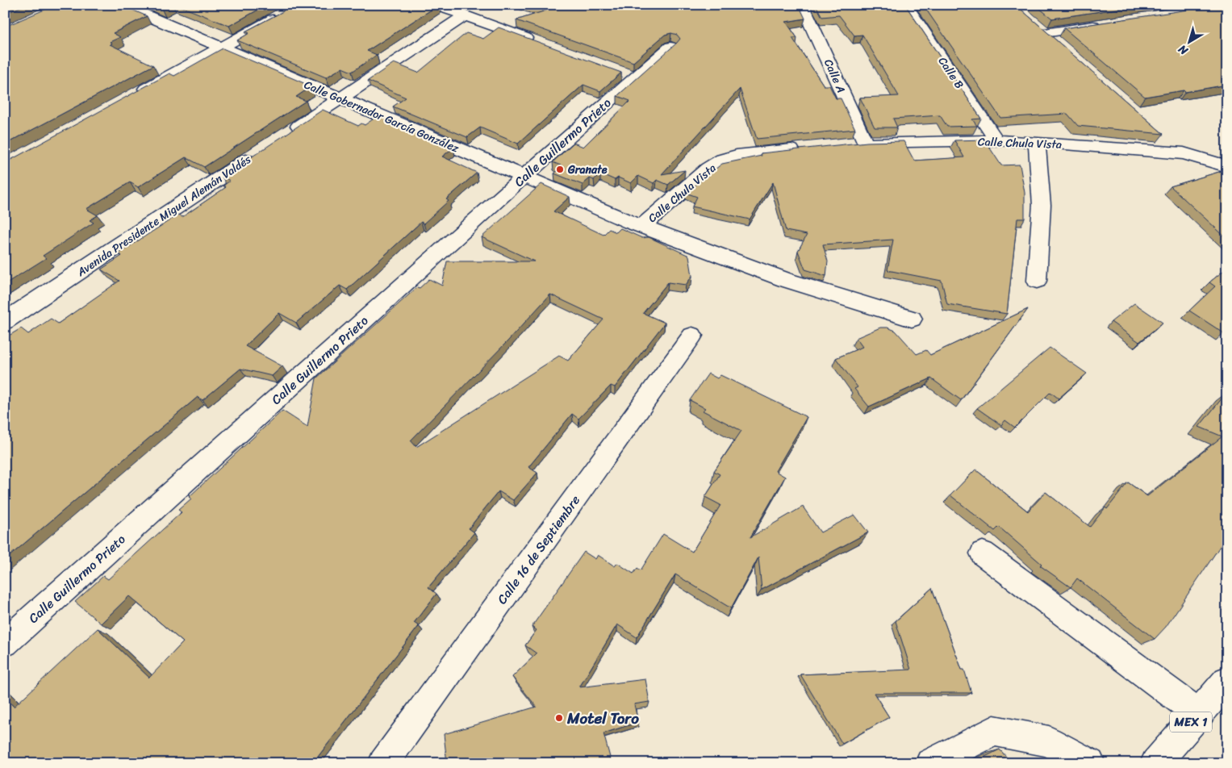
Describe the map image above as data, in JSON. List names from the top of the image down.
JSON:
{
  "streets": {
    "street": [
      "Calle B",
      "Calle A",
      "Calle Gobernador García González",
      "Calle Guillermo Prieto",
      "Calle Chula Vista",
      "Avenida Presidente Miguel Alemán Valdés",
      "Calle 16 de Septiembre",
      "MEX 1"
    ]
  },
  "crossings": [
    ["Calle B", "Calle Chula Vista"],
    ["Calle A", "Calle Chula Vista"],
    ["Calle Gobernador García González", "Calle Guillermo Prieto"],
    ["Calle Gobernador García González", "Calle Chula Vista"]
  ],
  "places": ["Granate", "Motel Toro"],
  "north": "bottom left"
}
